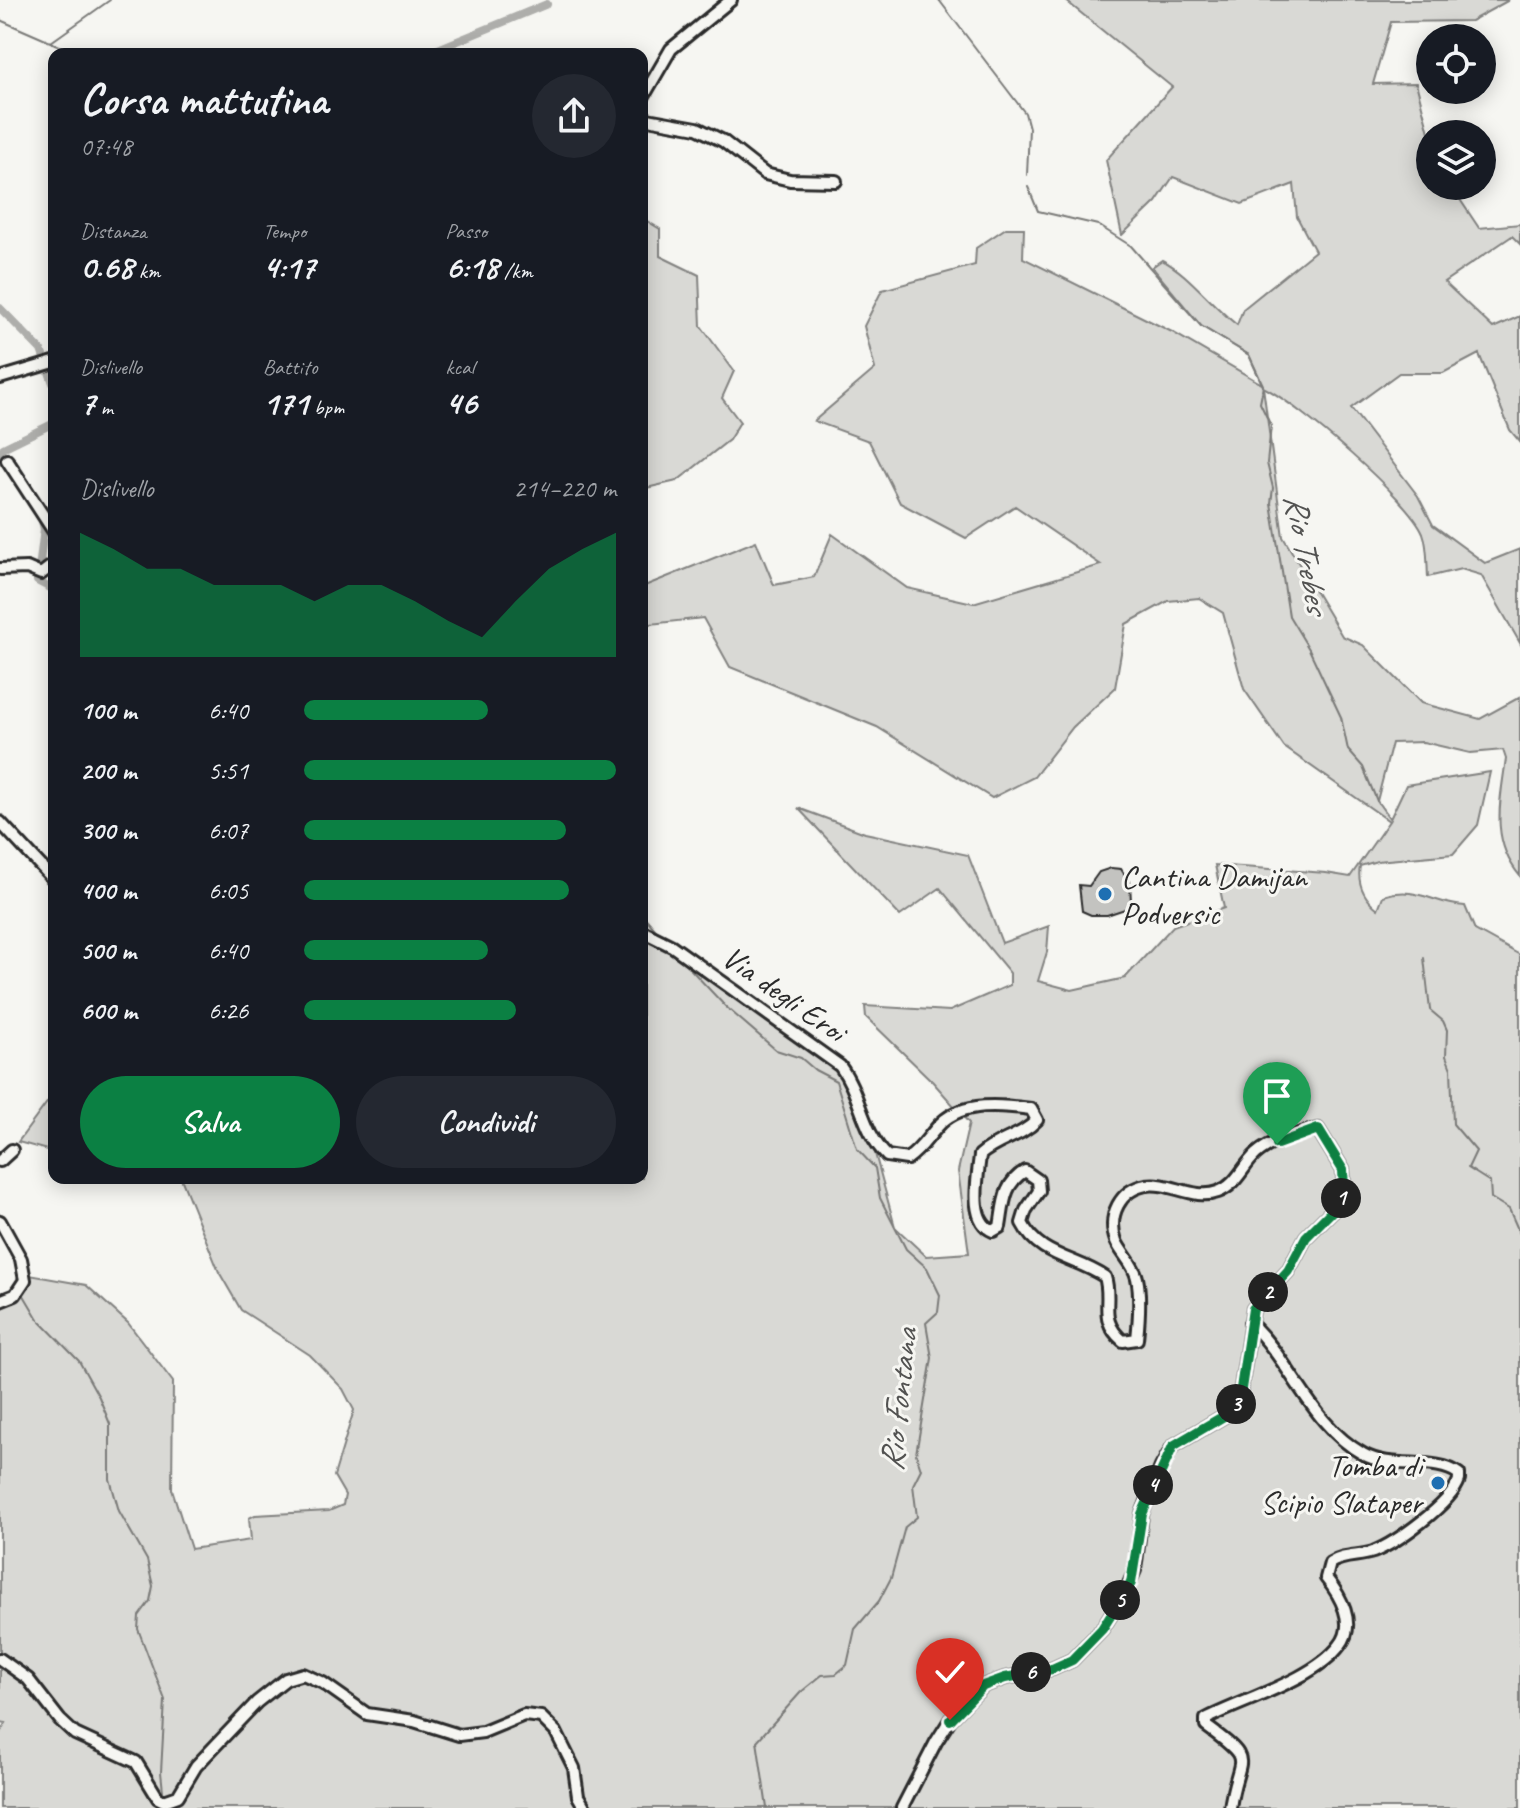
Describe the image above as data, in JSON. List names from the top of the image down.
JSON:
{
  "streets": {
    "street": ["Via degli Eroi"]
  },
  "water": ["Rio Trebes", "Rio Fontana"],
  "places": ["Cantina Damijan Podversic", "Tomba di Scipio Slataper"],
  "page": {
    "heading": ["Corsa mattutina", "07:48"],
    "stats": [
      ["Distanza", "0.68 km"],
      ["Tempo", "4:17"],
      ["Passo", "6:18 /km"],
      ["Dislivello", "7 m"],
      ["Battito", "171 bpm"],
      ["kcal", "46"]
    ],
    "chart": ["Dislivello", "214–220 m"],
    "list": [
      {
        "name": "100 m",
        "note": "6:40"
      },
      {
        "name": "200 m",
        "note": "5:51"
      },
      {
        "name": "300 m",
        "note": "6:07"
      },
      {
        "name": "400 m",
        "note": "6:05"
      },
      {
        "name": "500 m",
        "note": "6:40"
      },
      {
        "name": "600 m",
        "note": "6:26"
      }
    ],
    "buttons": ["Salva", "Condividi"],
    "pins": [
      "1",
      "2",
      "3",
      "4",
      "5",
      "6"
    ]
  }
}
